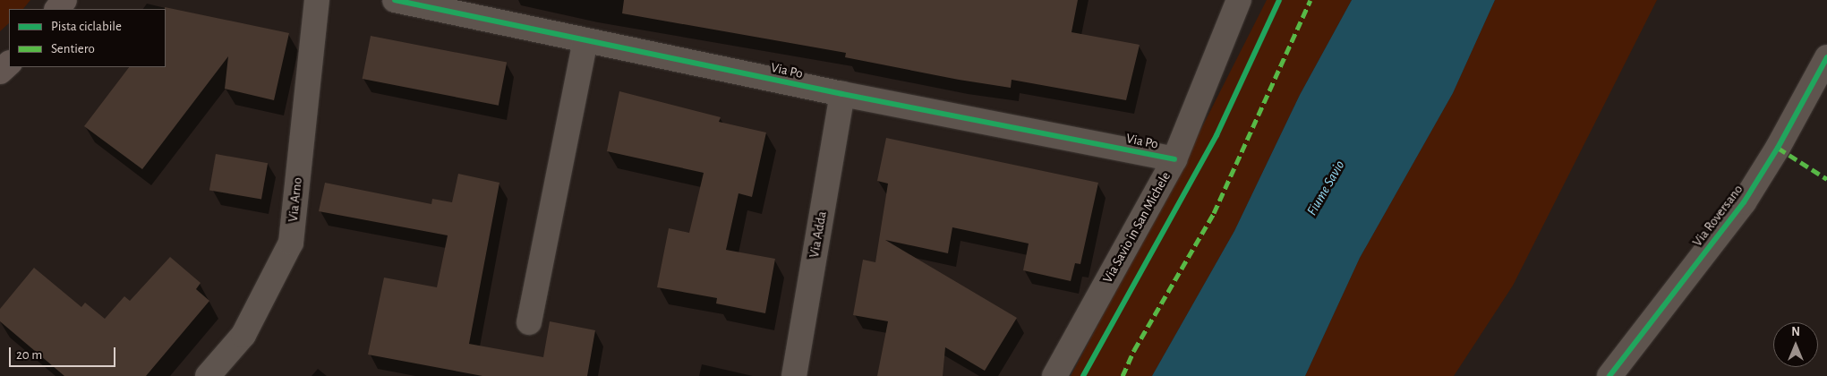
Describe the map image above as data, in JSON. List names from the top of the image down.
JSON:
{
  "streets": {
    "street": [
      "Via Po",
      "Via Arno",
      "Via Roversano",
      "Via Savio in San Michele",
      "Via Adda"
    ]
  },
  "crossings": [
    ["Via Po", "Via Savio in San Michele"],
    ["Via Po", "Via Adda"]
  ],
  "water": ["Fiume Savio"],
  "legend": ["Pista ciclabile", "Sentiero"],
  "scale_bar": "20 m",
  "north": "top"
}
